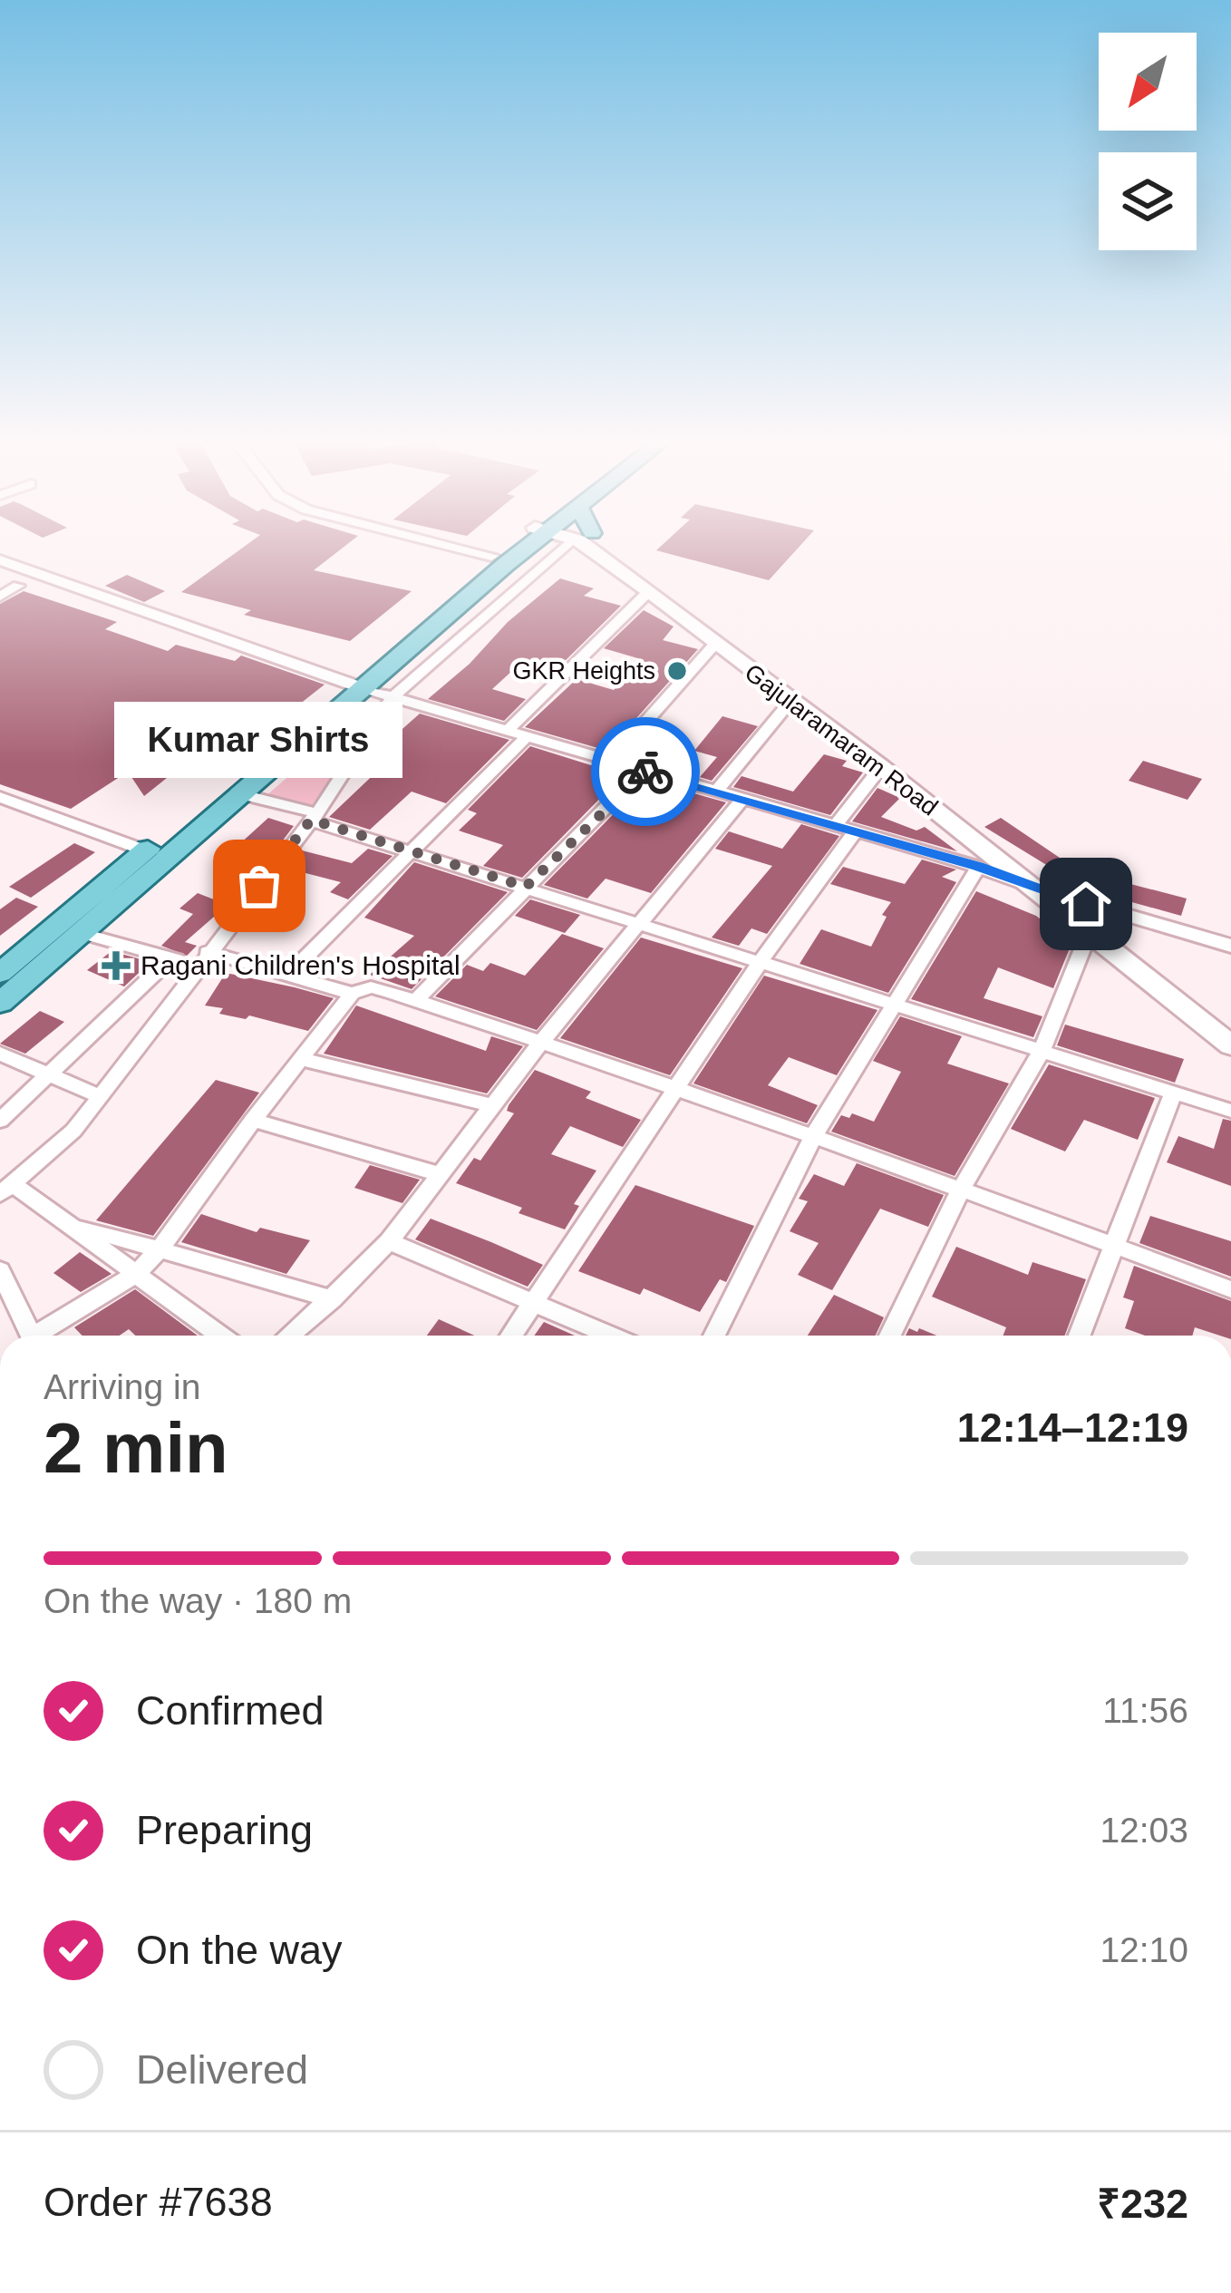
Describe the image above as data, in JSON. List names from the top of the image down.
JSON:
{
  "streets": {
    "main road": ["Gajularamaram Road"]
  },
  "places": {
    "other": ["GKR Heights", "Kumar Shirts"],
    "health": ["Ragani Children's Hospital"]
  },
  "north": "bottom left",
  "page": {
    "bubble": "Kumar Shirts",
    "heading": ["2 min", "Arriving in", "12:14–12:19"],
    "panel": ["Order #7638", "₹232"],
    "bar": "On the way · 180 m",
    "list": [
      ["Confirmed", "11:56"],
      ["Preparing", "12:03"],
      ["On the way", "12:10"],
      "Delivered"
    ]
  }
}
